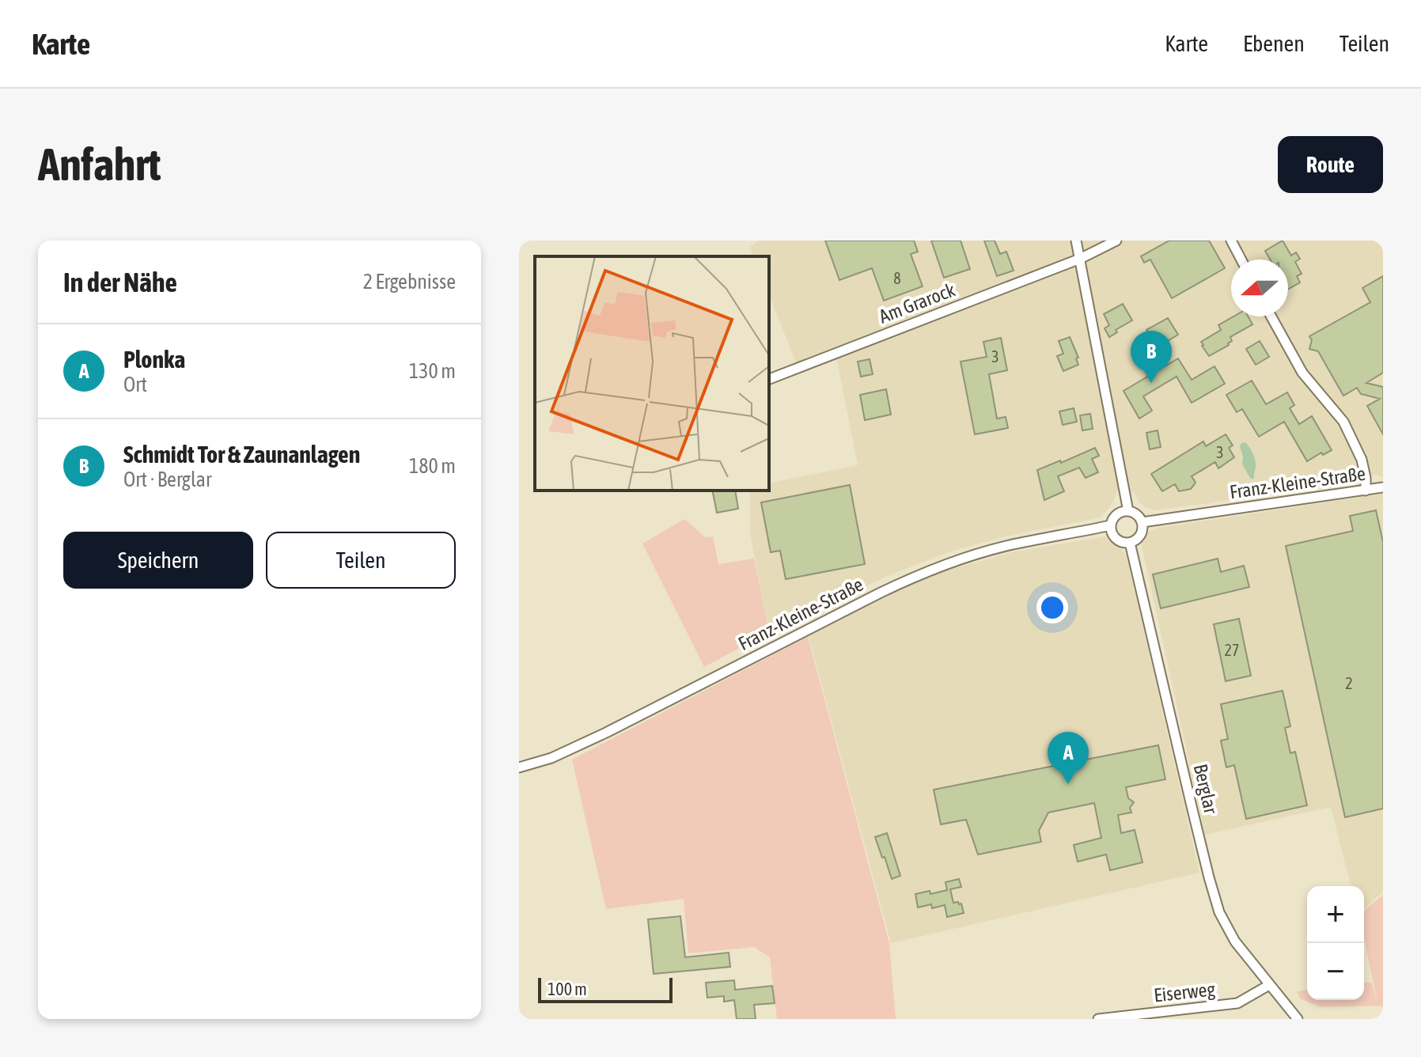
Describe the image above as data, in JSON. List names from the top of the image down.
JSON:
{
  "streets": {
    "street": [
      "Am Grarock",
      "Franz-Kleine-Straße",
      "Berglar",
      "Eiserweg"
    ]
  },
  "crossings": [
    ["Franz-Kleine-Straße", "Berglar"],
    ["Berglar", "Eiserweg"]
  ],
  "house_numbers": [
    "8",
    "3",
    "3",
    "27",
    "2"
  ],
  "scale_bar": "100 m",
  "north": "left",
  "page": {
    "header": "Karte",
    "nav": ["Karte", "Ebenen", "Teilen"],
    "buttons": [
      "Route",
      ["Speichern", "Teilen"]
    ],
    "title": "Anfahrt",
    "heading": ["In der Nähe", "2 Ergebnisse"],
    "list": [
      {
        "mark": "A",
        "name": "Plonka",
        "note": "Ort",
        "value": "130 m"
      },
      {
        "mark": "B",
        "name": "Schmidt Tor & Zaunanlagen",
        "note": "Ort · Berglar",
        "value": "180 m"
      }
    ],
    "pins": ["B", "A"],
    "map_buttons": ["+", "−"],
    "scale": "100 m"
  }
}
